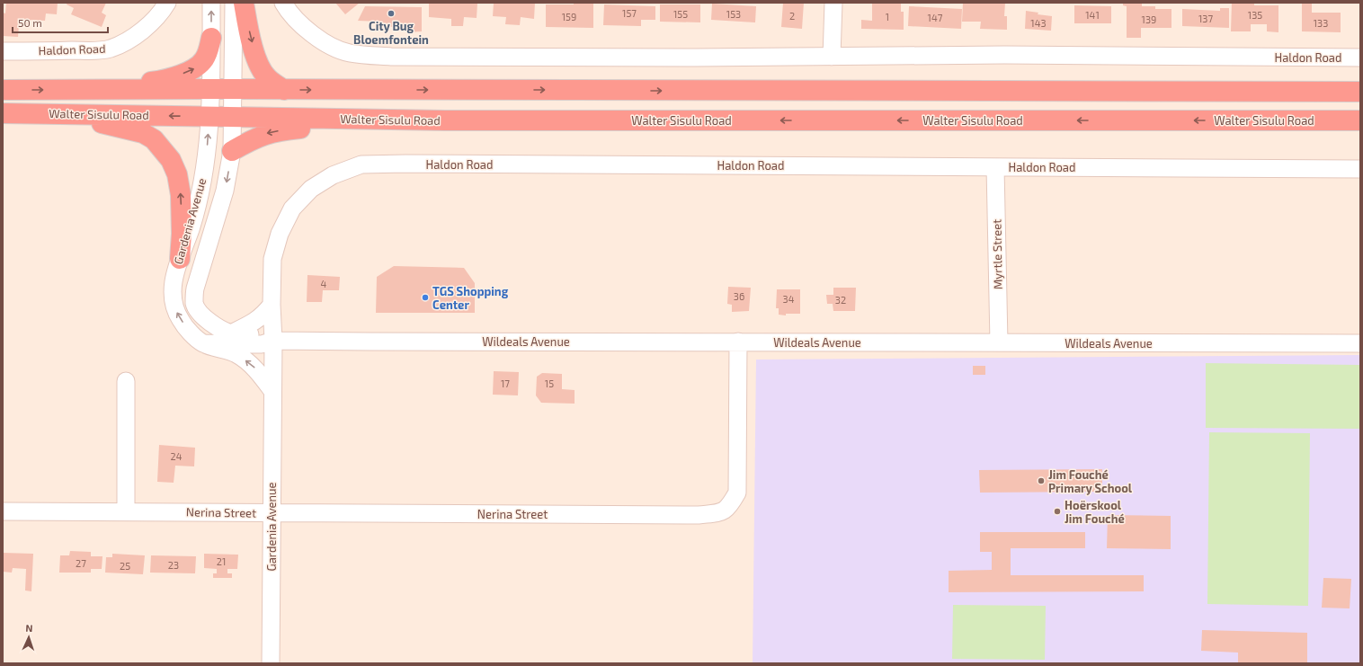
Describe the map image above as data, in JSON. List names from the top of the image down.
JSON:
{
  "streets": {
    "highway": ["Walter Sisulu Road"],
    "street": [
      "Haldon Road",
      "Gardenia Avenue",
      "Myrtle Street",
      "Wildeals Avenue",
      "Nerina Street"
    ]
  },
  "crossings": [
    ["Haldon Road", "Gardenia Avenue"],
    ["Haldon Road", "Myrtle Street"],
    ["Haldon Road", "Wildeals Avenue"],
    ["Walter Sisulu Road", "Gardenia Avenue"],
    ["Gardenia Avenue", "Wildeals Avenue"],
    ["Gardenia Avenue", "Nerina Street"],
    ["Myrtle Street", "Wildeals Avenue"],
    ["Wildeals Avenue", "Nerina Street"]
  ],
  "places": [
    "City Bug Bloemfontein",
    "TGS Shopping Center",
    "Jim Fouché Primary School",
    "Hoërskool Jim Fouché"
  ],
  "house_numbers": [
    "157",
    "155",
    "153",
    "141",
    "135",
    "2",
    "159",
    "1",
    "147",
    "137",
    "139",
    "143",
    "133",
    "4",
    "36",
    "34",
    "32",
    "17",
    "15",
    "24",
    "21",
    "27",
    "23",
    "25"
  ],
  "scale_bar": "50 m",
  "north": "top"
}
